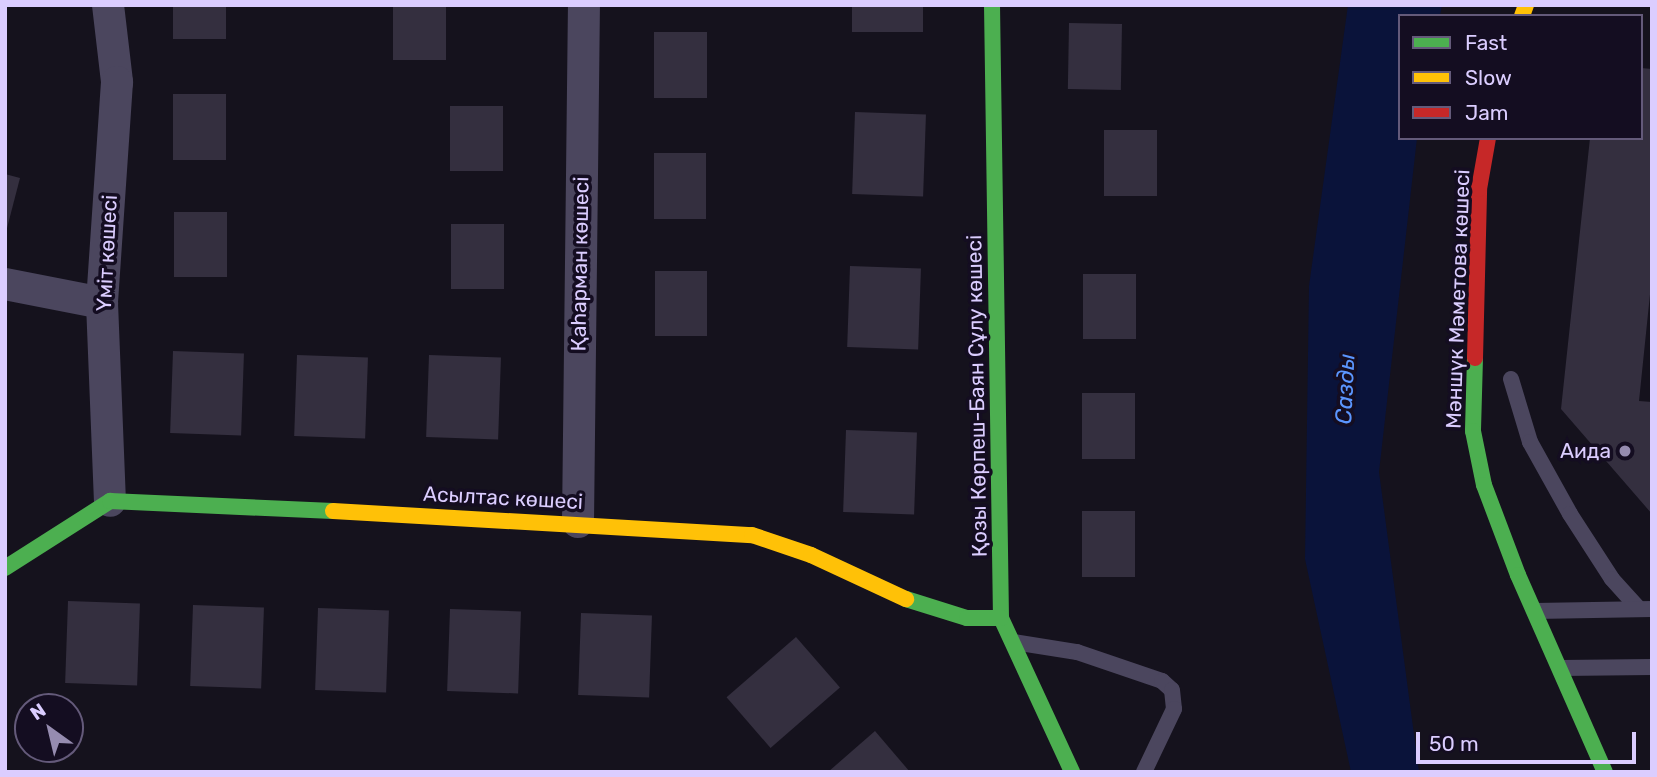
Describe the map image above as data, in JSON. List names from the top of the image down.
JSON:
{
  "streets": {
    "street": [
      "Үміт көшесі",
      "Қаһарман көшесі",
      "Мәншүк Мәметова көшесі",
      "Қозы Көрпеш-Баян Сұлу көшесі",
      "Асылтас көшесі"
    ]
  },
  "crossings": [
    ["Үміт көшесі", "Асылтас көшесі"],
    ["Қаһарман көшесі", "Асылтас көшесі"],
    ["Қозы Көрпеш-Баян Сұлу көшесі", "Асылтас көшесі"]
  ],
  "water": ["Сазды"],
  "places": ["Аида"],
  "legend": ["Fast", "Slow", "Jam"],
  "scale_bar": "50 m",
  "north": "top left"
}
